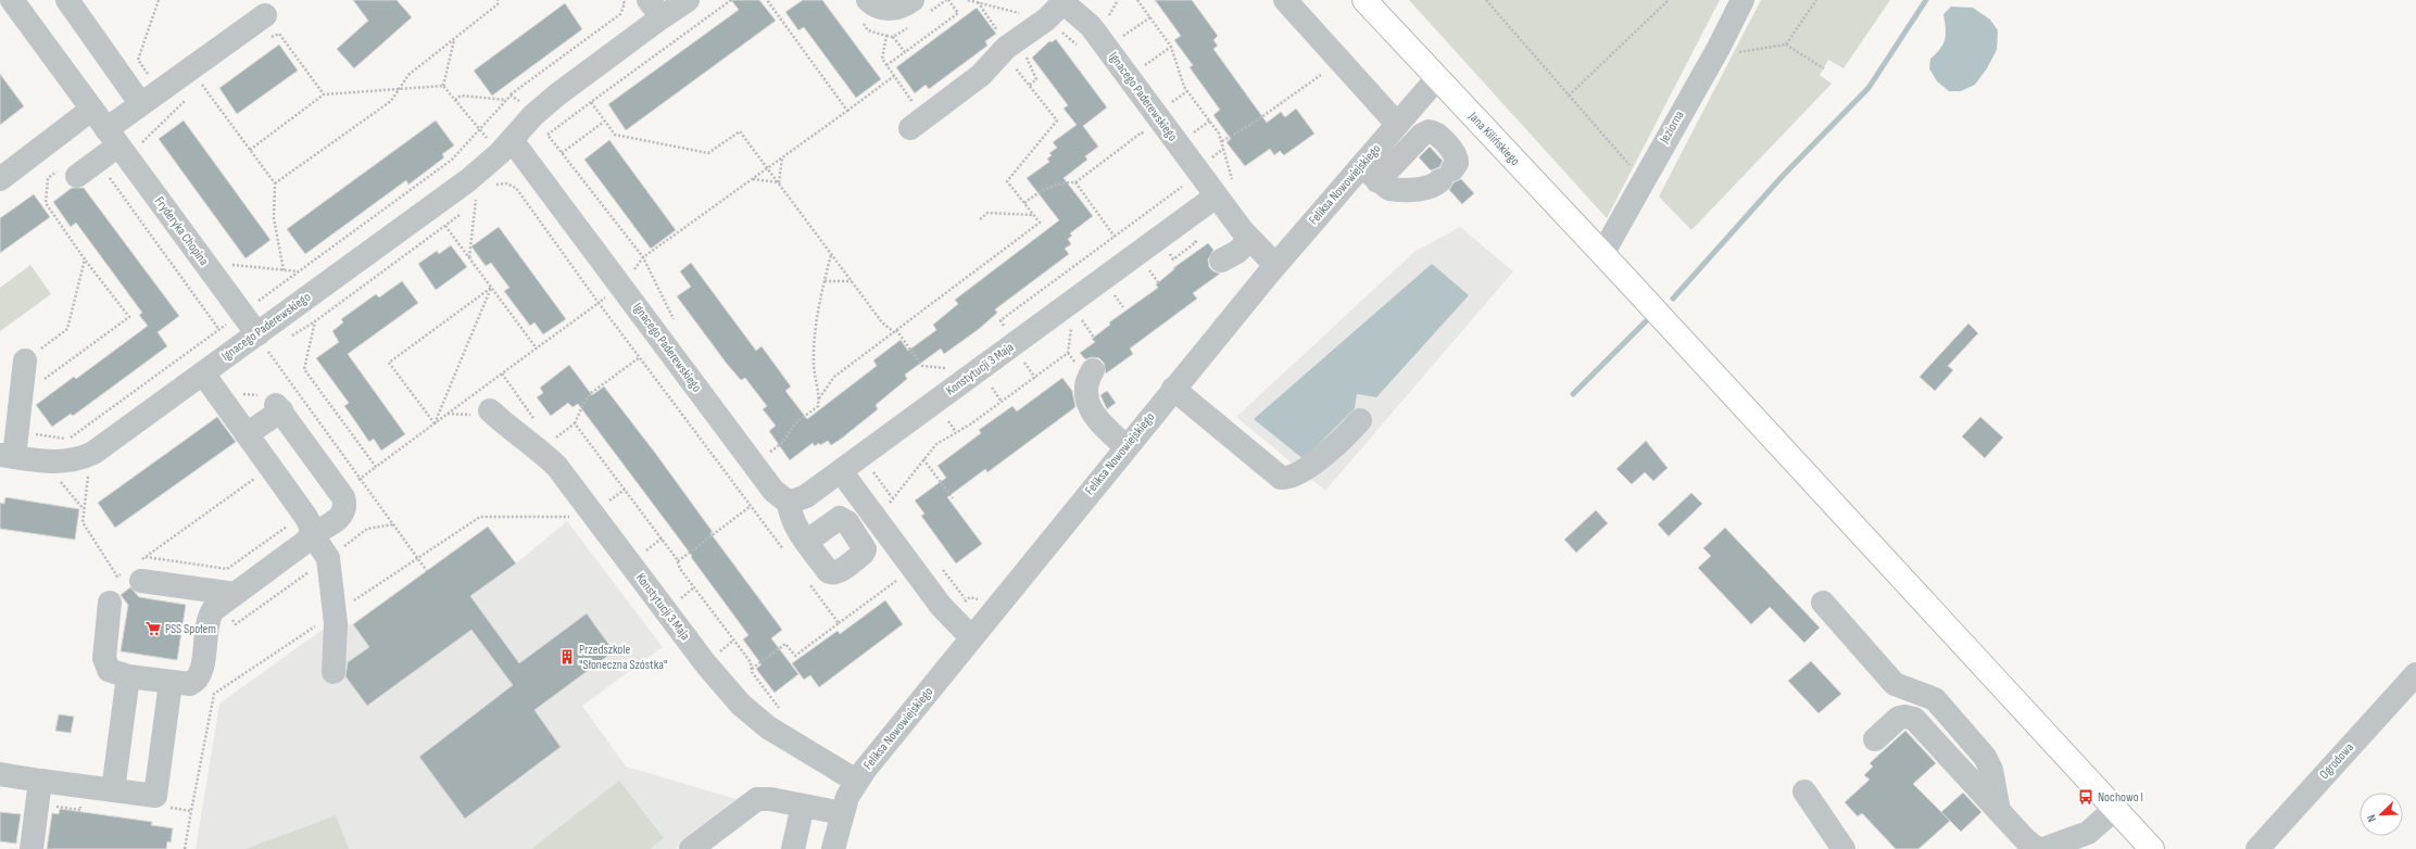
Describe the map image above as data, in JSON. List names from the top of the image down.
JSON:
{
  "streets": {
    "main road": ["Jana Kilińskiego"],
    "street": [
      "Ignacego Paderewskiego",
      "Jeziorna",
      "Feliksa Nowowiejskiego",
      "Fryderyka Chopina",
      "Konstytucji 3 Maja",
      "Ogrodowa"
    ]
  },
  "crossings": [
    ["Ignacego Paderewskiego", "Fryderyka Chopina"],
    ["Ignacego Paderewskiego", "Konstytucji 3 Maja"],
    ["Jeziorna", "Jana Kilińskiego"],
    ["Jana Kilińskiego", "Feliksa Nowowiejskiego"],
    ["Feliksa Nowowiejskiego", "Konstytucji 3 Maja"]
  ],
  "places": {
    "supermarket": ["PSS Społem"],
    "building": ["Przedszkole \"Słoneczna Szóstka\""],
    "bus stop": ["Nochowo I"]
  },
  "north": "bottom left"
}
